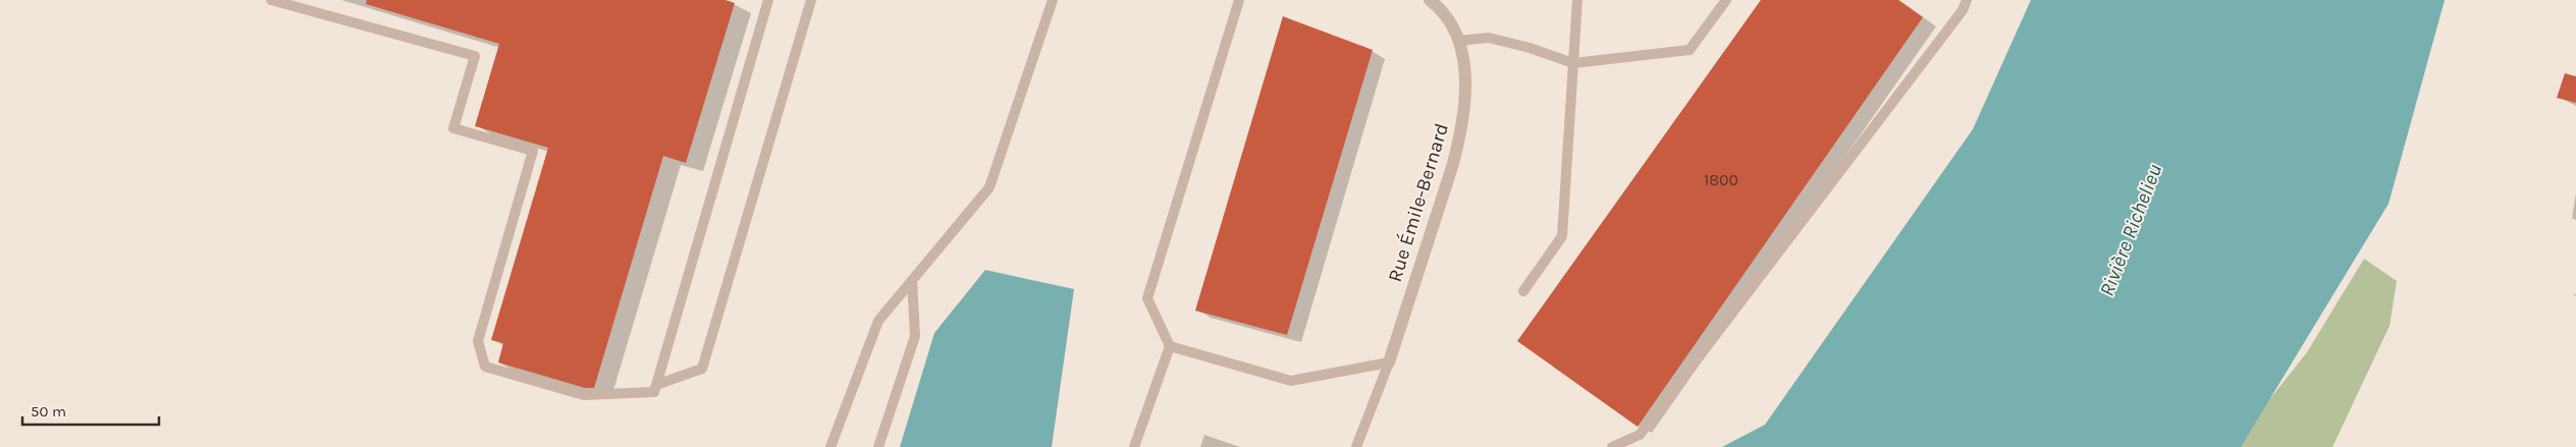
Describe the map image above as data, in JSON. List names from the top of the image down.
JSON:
{
  "streets": {
    "street": ["Rue Émile-Bernard"]
  },
  "water": ["Rivière Richelieu"],
  "house_numbers": ["1800"],
  "scale_bar": "50 m"
}
